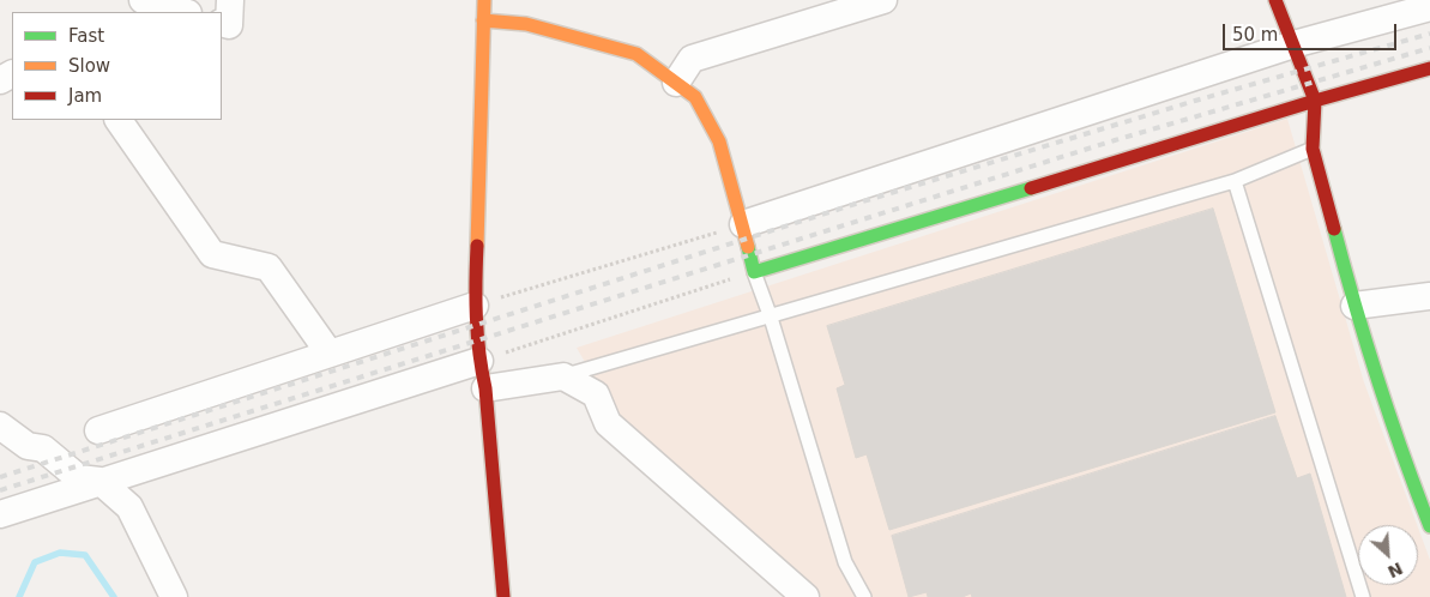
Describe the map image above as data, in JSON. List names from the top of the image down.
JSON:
{
  "legend": ["Fast", "Slow", "Jam"],
  "scale_bar": "50 m",
  "north": "bottom right"
}
